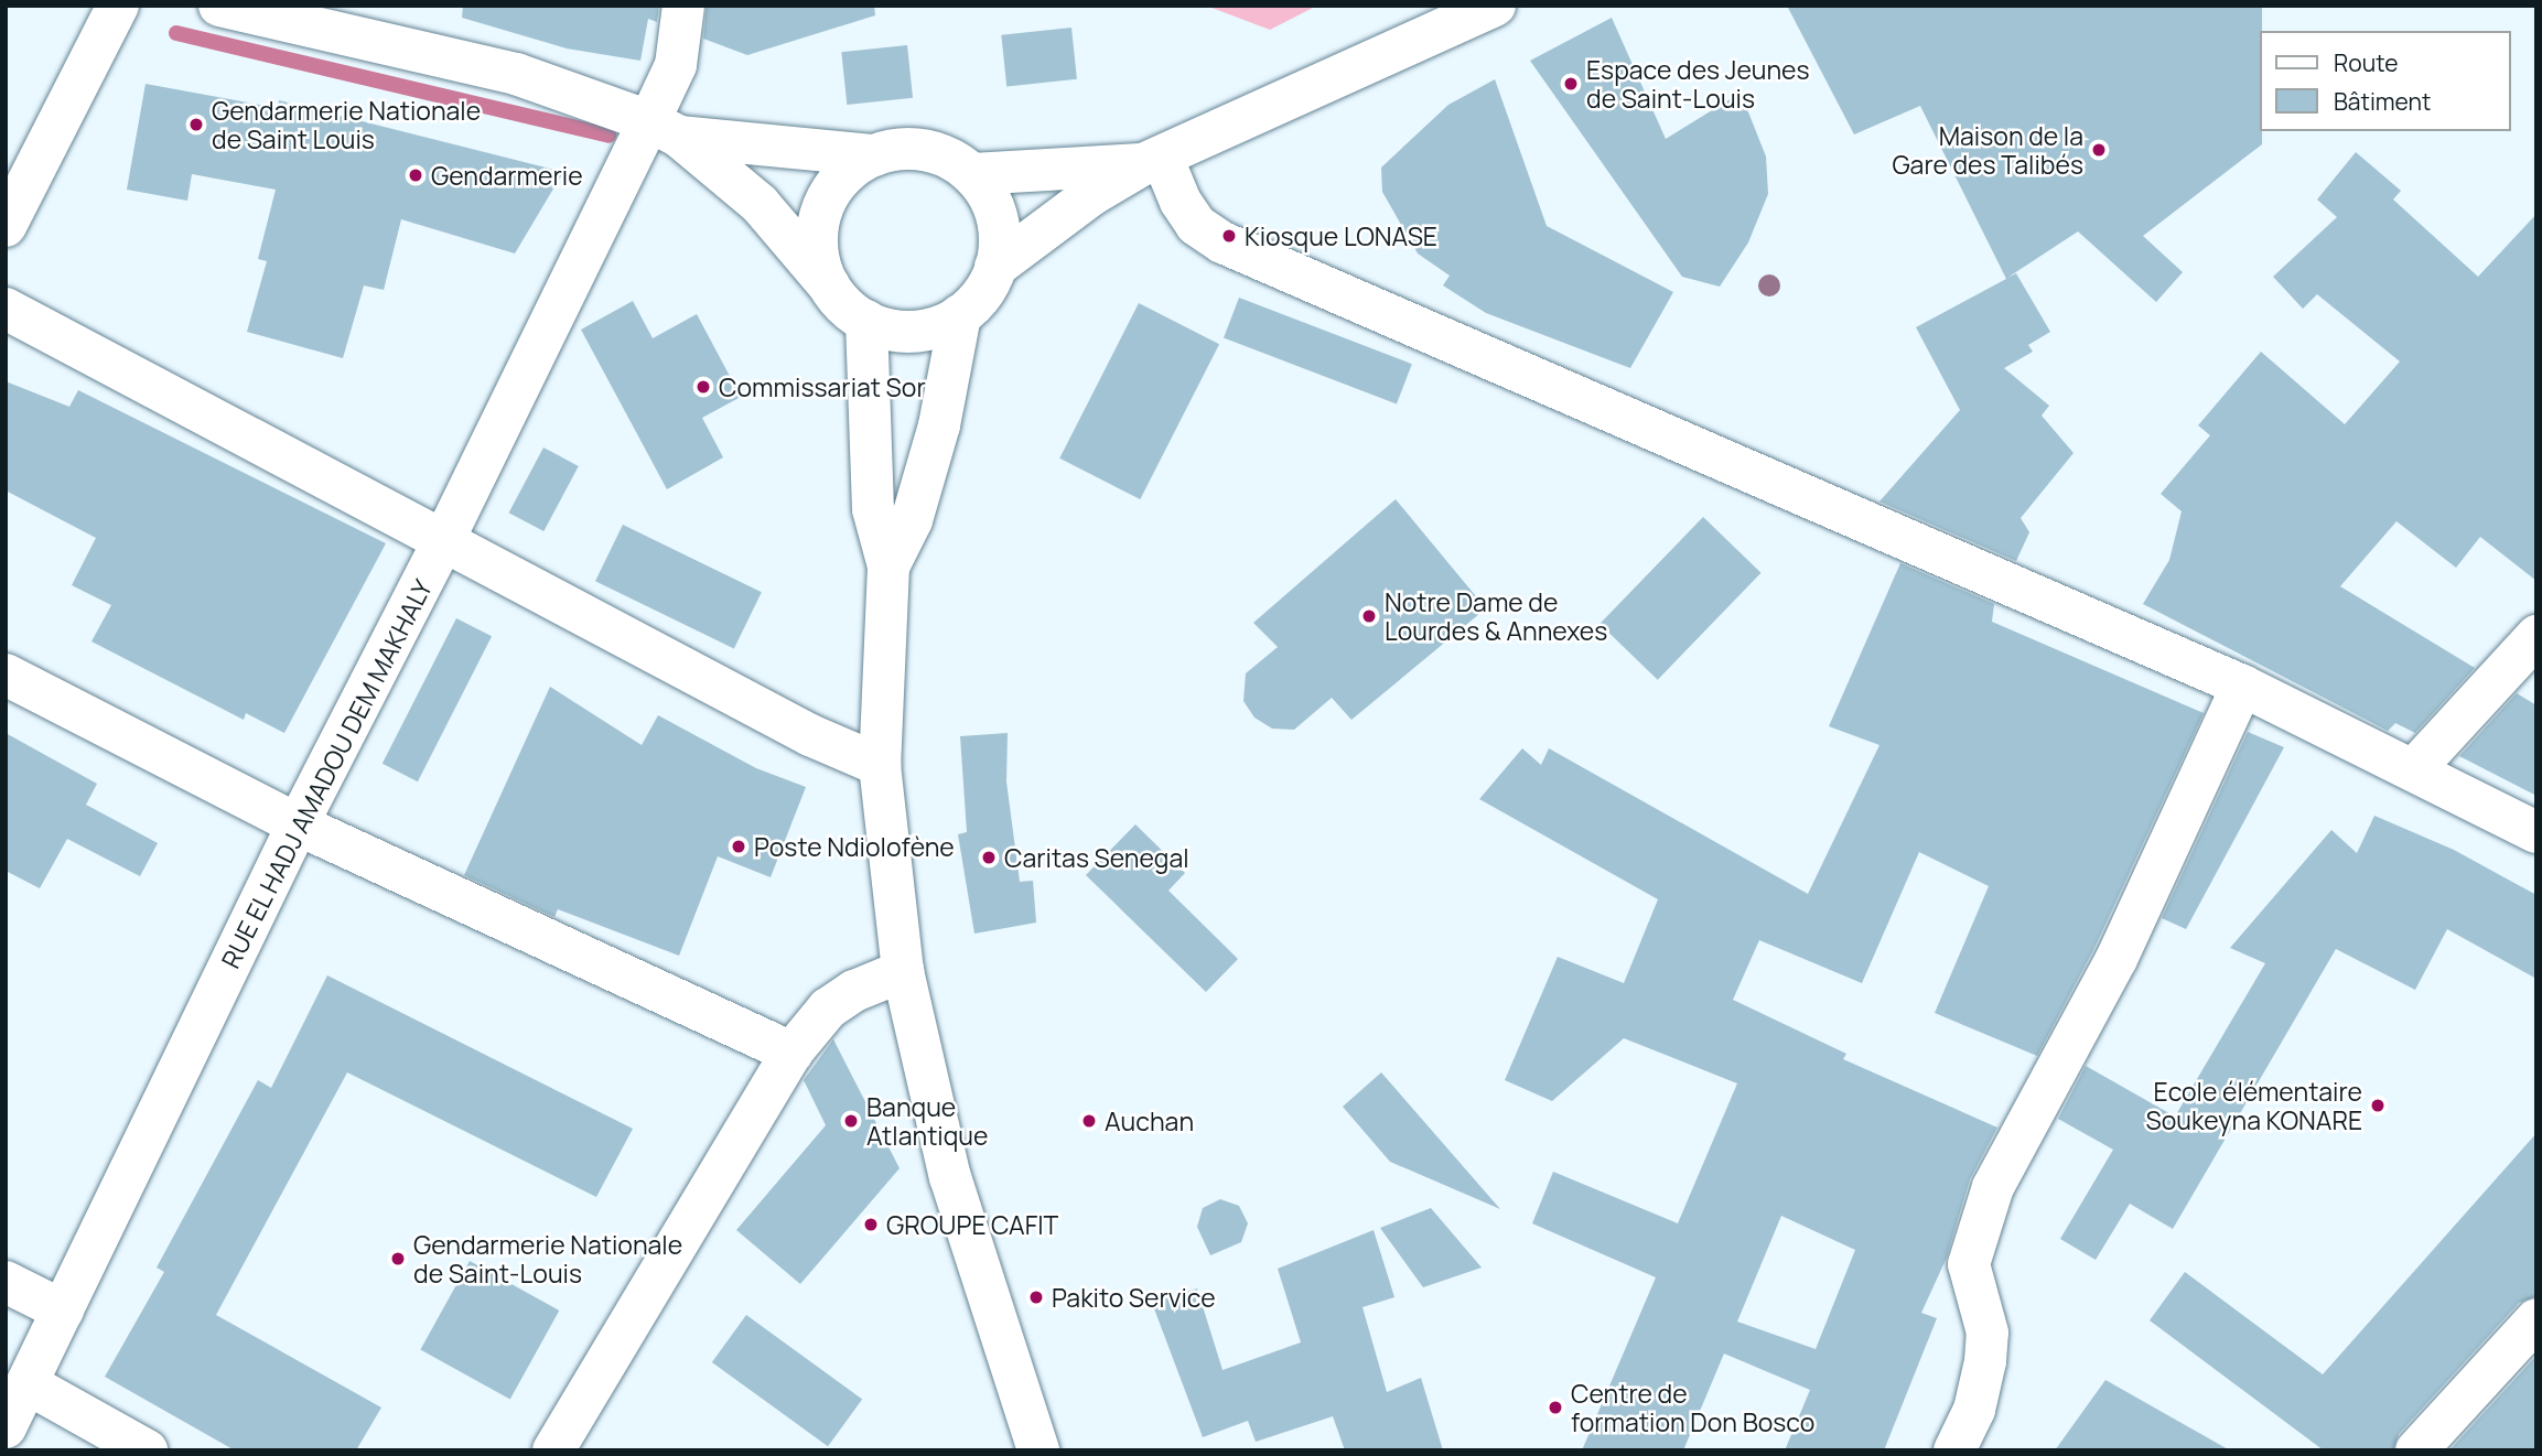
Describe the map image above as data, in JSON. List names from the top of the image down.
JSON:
{
  "streets": {
    "street": ["RUE EL HADJ AMADOU DEM MAKHALY"]
  },
  "places": [
    "Espace des Jeunes de Saint-Louis",
    "Gendarmerie Nationale de Saint Louis",
    "Maison de la Gare des Talibés",
    "Gendarmerie",
    "Kiosque LONASE",
    "Commissariat Sor",
    "Notre Dame de Lourdes & Annexes",
    "Poste Ndiolofène",
    "Caritas Senegal",
    "Ecole élémentaire Soukeyna KONARE",
    "Banque Atlantique",
    "Auchan",
    "GROUPE CAFIT",
    "Gendarmerie Nationale de Saint-Louis",
    "Pakito Service",
    "Centre de formation Don Bosco"
  ],
  "legend": ["Route", "Bâtiment"]
}
